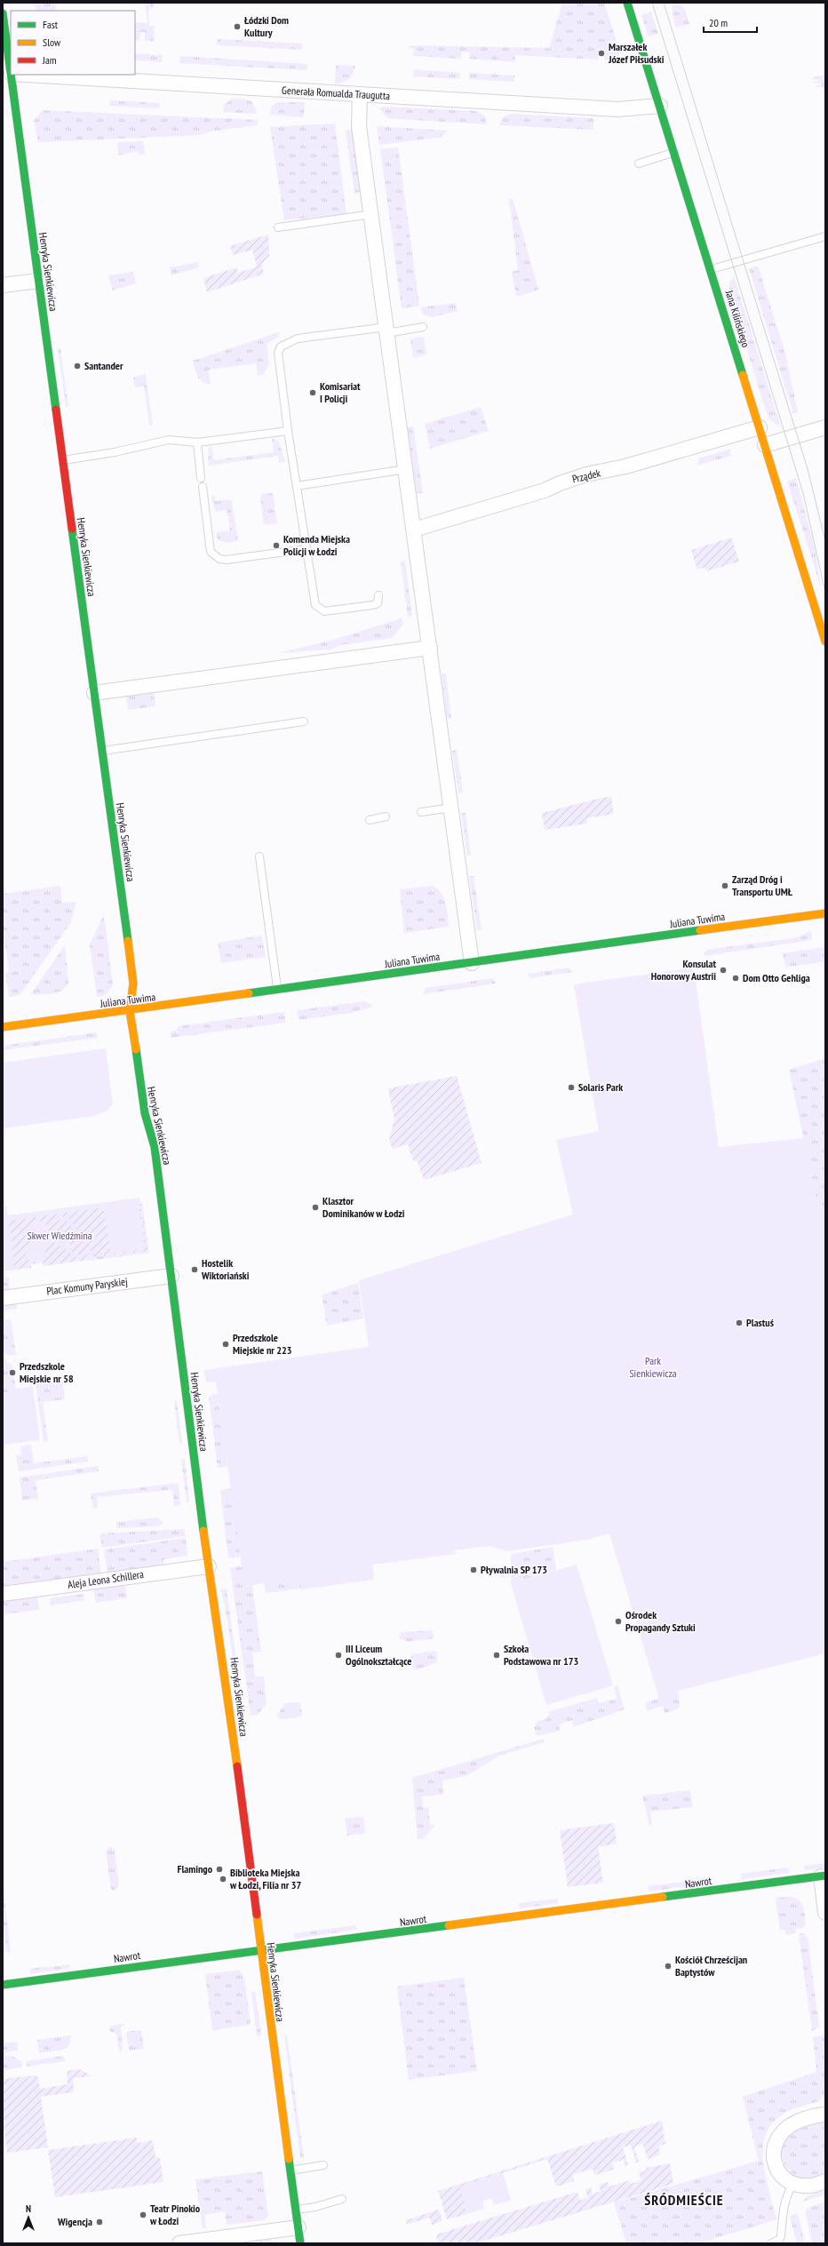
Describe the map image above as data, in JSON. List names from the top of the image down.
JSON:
{
  "streets": {
    "street": [
      "Generała Romualda Traugutta",
      "Henryka Sienkiewicza",
      "Jana Kilińskiego",
      "Prządek",
      "Juliana Tuwima",
      "Plac Komuny Paryskiej",
      "Aleja Leona Schillera",
      "Nawrot"
    ]
  },
  "crossings": [
    ["Generała Romualda Traugutta", "Jana Kilińskiego"],
    ["Henryka Sienkiewicza", "Juliana Tuwima"],
    ["Henryka Sienkiewicza", "Plac Komuny Paryskiej"],
    ["Henryka Sienkiewicza", "Aleja Leona Schillera"],
    ["Henryka Sienkiewicza", "Nawrot"],
    ["Jana Kilińskiego", "Prządek"]
  ],
  "districts": ["ŚRÓDMIEŚCIE"],
  "parks": ["Skwer Wiedźmina", "Park Sienkiewicza"],
  "places": [
    "Łódzki Dom Kultury",
    "Marszałek Józef Piłsudski",
    "Santander",
    "Komisariat I Policji",
    "Komenda Miejska Policji w Łodzi",
    "Zarząd Dróg i Transportu UMŁ",
    "Konsulat Honorowy Austrii",
    "Dom Otto Gehliga",
    "Solaris Park",
    "Klasztor Dominikanów w Łodzi",
    "Hostelik Wiktoriański",
    "Plastuś",
    "Przedszkole Miejskie nr 223",
    "Przedszkole Miejskie nr 58",
    "Pływalnia SP 173",
    "Ośrodek Propagandy Sztuki",
    "III Liceum Ogólnokształcące",
    "Szkoła Podstawowa nr 173",
    "Flamingo",
    "Biblioteka Miejska w Łodzi, Filia nr 37",
    "Kościół Chrześcijan Baptystów",
    "Teatr Pinokio w Łodzi",
    "Wigencja"
  ],
  "legend": ["Fast", "Slow", "Jam"],
  "scale_bar": "20 m",
  "north": "top"
}
